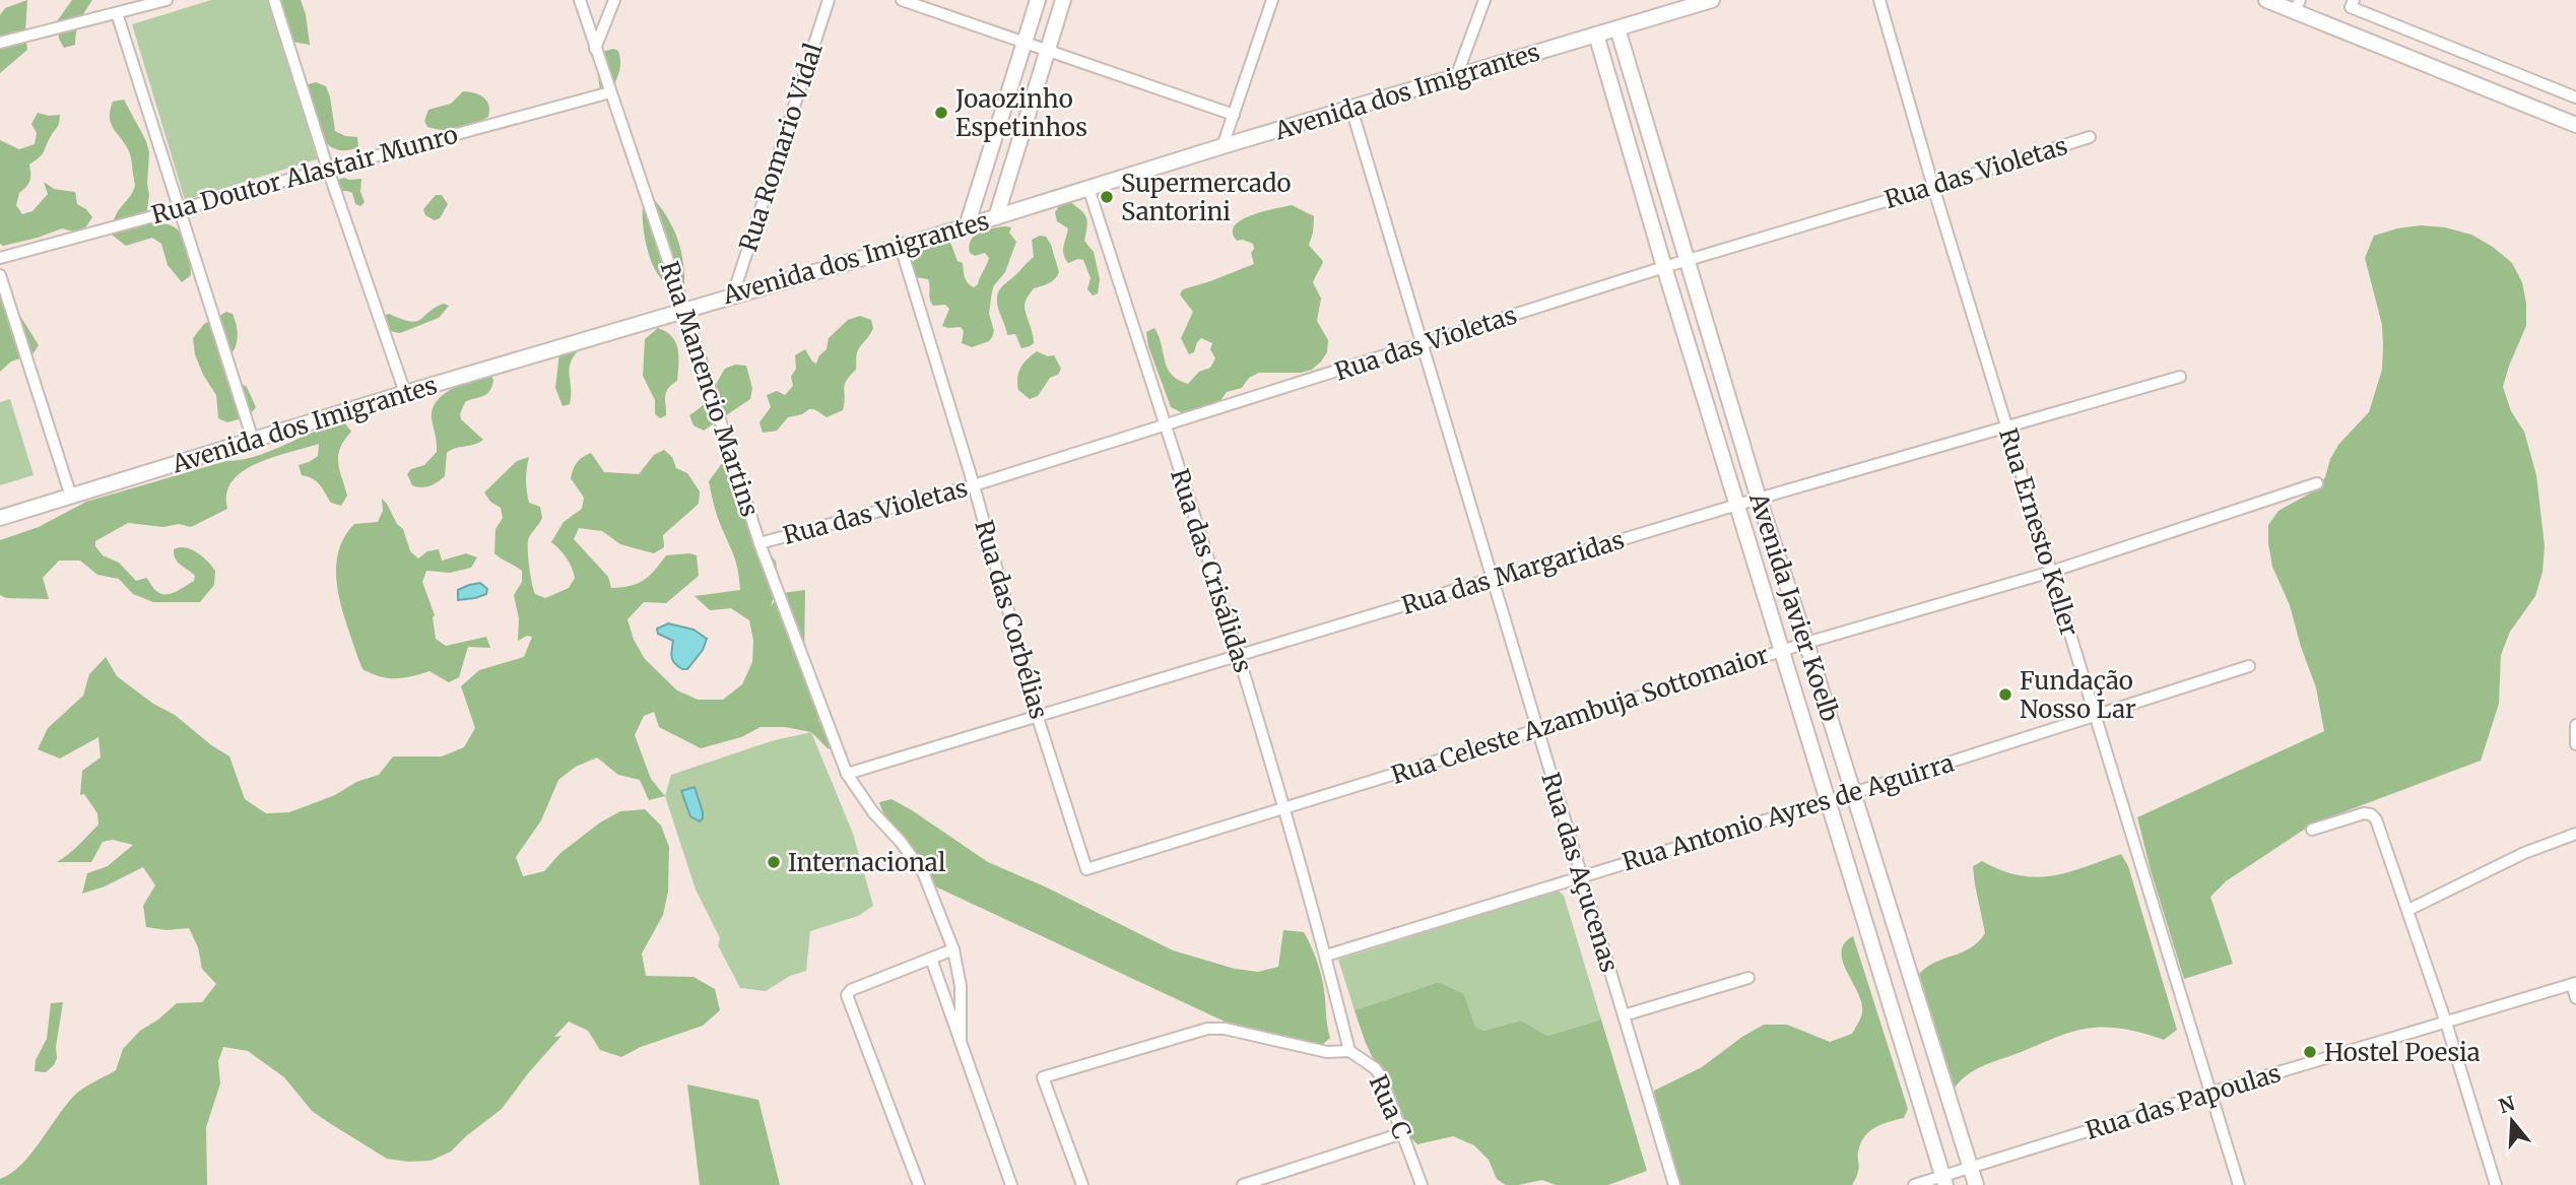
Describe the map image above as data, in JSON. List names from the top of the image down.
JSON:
{
  "streets": {
    "street": [
      "Avenida dos Imigrantes",
      "Rua Romario Vidal",
      "Rua das Violetas",
      "Rua Doutor Alastair Munro",
      "Rua Manencio Martins",
      "Rua Ernesto Keller",
      "Rua das Crisálidas",
      "Rua das Margaridas",
      "Avenida Javier Koelb",
      "Rua das Corbélias",
      "Rua Celeste Azambuja Sottomaior",
      "Rua Antonio Ayres de Aguirra",
      "Rua das Açucenas",
      "Rua das Papoulas",
      "Rua C"
    ]
  },
  "crossings": [
    ["Avenida dos Imigrantes", "Rua Romario Vidal"],
    ["Avenida dos Imigrantes", "Rua Manencio Martins"],
    ["Avenida dos Imigrantes", "Rua das Crisálidas"],
    ["Avenida dos Imigrantes", "Avenida Javier Koelb"],
    ["Avenida dos Imigrantes", "Rua das Corbélias"],
    ["Avenida dos Imigrantes", "Rua das Açucenas"],
    ["Rua das Violetas", "Rua Manencio Martins"],
    ["Rua das Violetas", "Rua Ernesto Keller"],
    ["Rua das Violetas", "Rua das Crisálidas"],
    ["Rua das Violetas", "Avenida Javier Koelb"],
    ["Rua das Violetas", "Rua das Corbélias"],
    ["Rua das Violetas", "Rua das Açucenas"],
    ["Rua Doutor Alastair Munro", "Rua Manencio Martins"],
    ["Rua Manencio Martins", "Rua das Margaridas"],
    ["Rua Ernesto Keller", "Rua das Margaridas"],
    ["Rua Ernesto Keller", "Rua Celeste Azambuja Sottomaior"],
    ["Rua Ernesto Keller", "Rua Antonio Ayres de Aguirra"],
    ["Rua Ernesto Keller", "Rua das Papoulas"],
    ["Rua das Crisálidas", "Rua das Margaridas"],
    ["Rua das Crisálidas", "Rua Celeste Azambuja Sottomaior"],
    ["Rua das Crisálidas", "Rua Antonio Ayres de Aguirra"],
    ["Rua das Crisálidas", "Rua C"],
    ["Rua das Margaridas", "Avenida Javier Koelb"],
    ["Rua das Margaridas", "Rua das Corbélias"],
    ["Rua das Margaridas", "Rua das Açucenas"],
    ["Avenida Javier Koelb", "Rua Celeste Azambuja Sottomaior"],
    ["Avenida Javier Koelb", "Rua Antonio Ayres de Aguirra"],
    ["Avenida Javier Koelb", "Rua das Papoulas"],
    ["Rua das Corbélias", "Rua Celeste Azambuja Sottomaior"],
    ["Rua Celeste Azambuja Sottomaior", "Rua das Açucenas"],
    ["Rua Antonio Ayres de Aguirra", "Rua das Açucenas"],
    ["Rua Antonio Ayres de Aguirra", "Rua C"]
  ],
  "places": [
    "Joaozinho Espetinhos",
    "Supermercado Santorini",
    "Fundação Nosso Lar",
    "Internacional",
    "Hostel Poesia"
  ],
  "north": "top"
}
